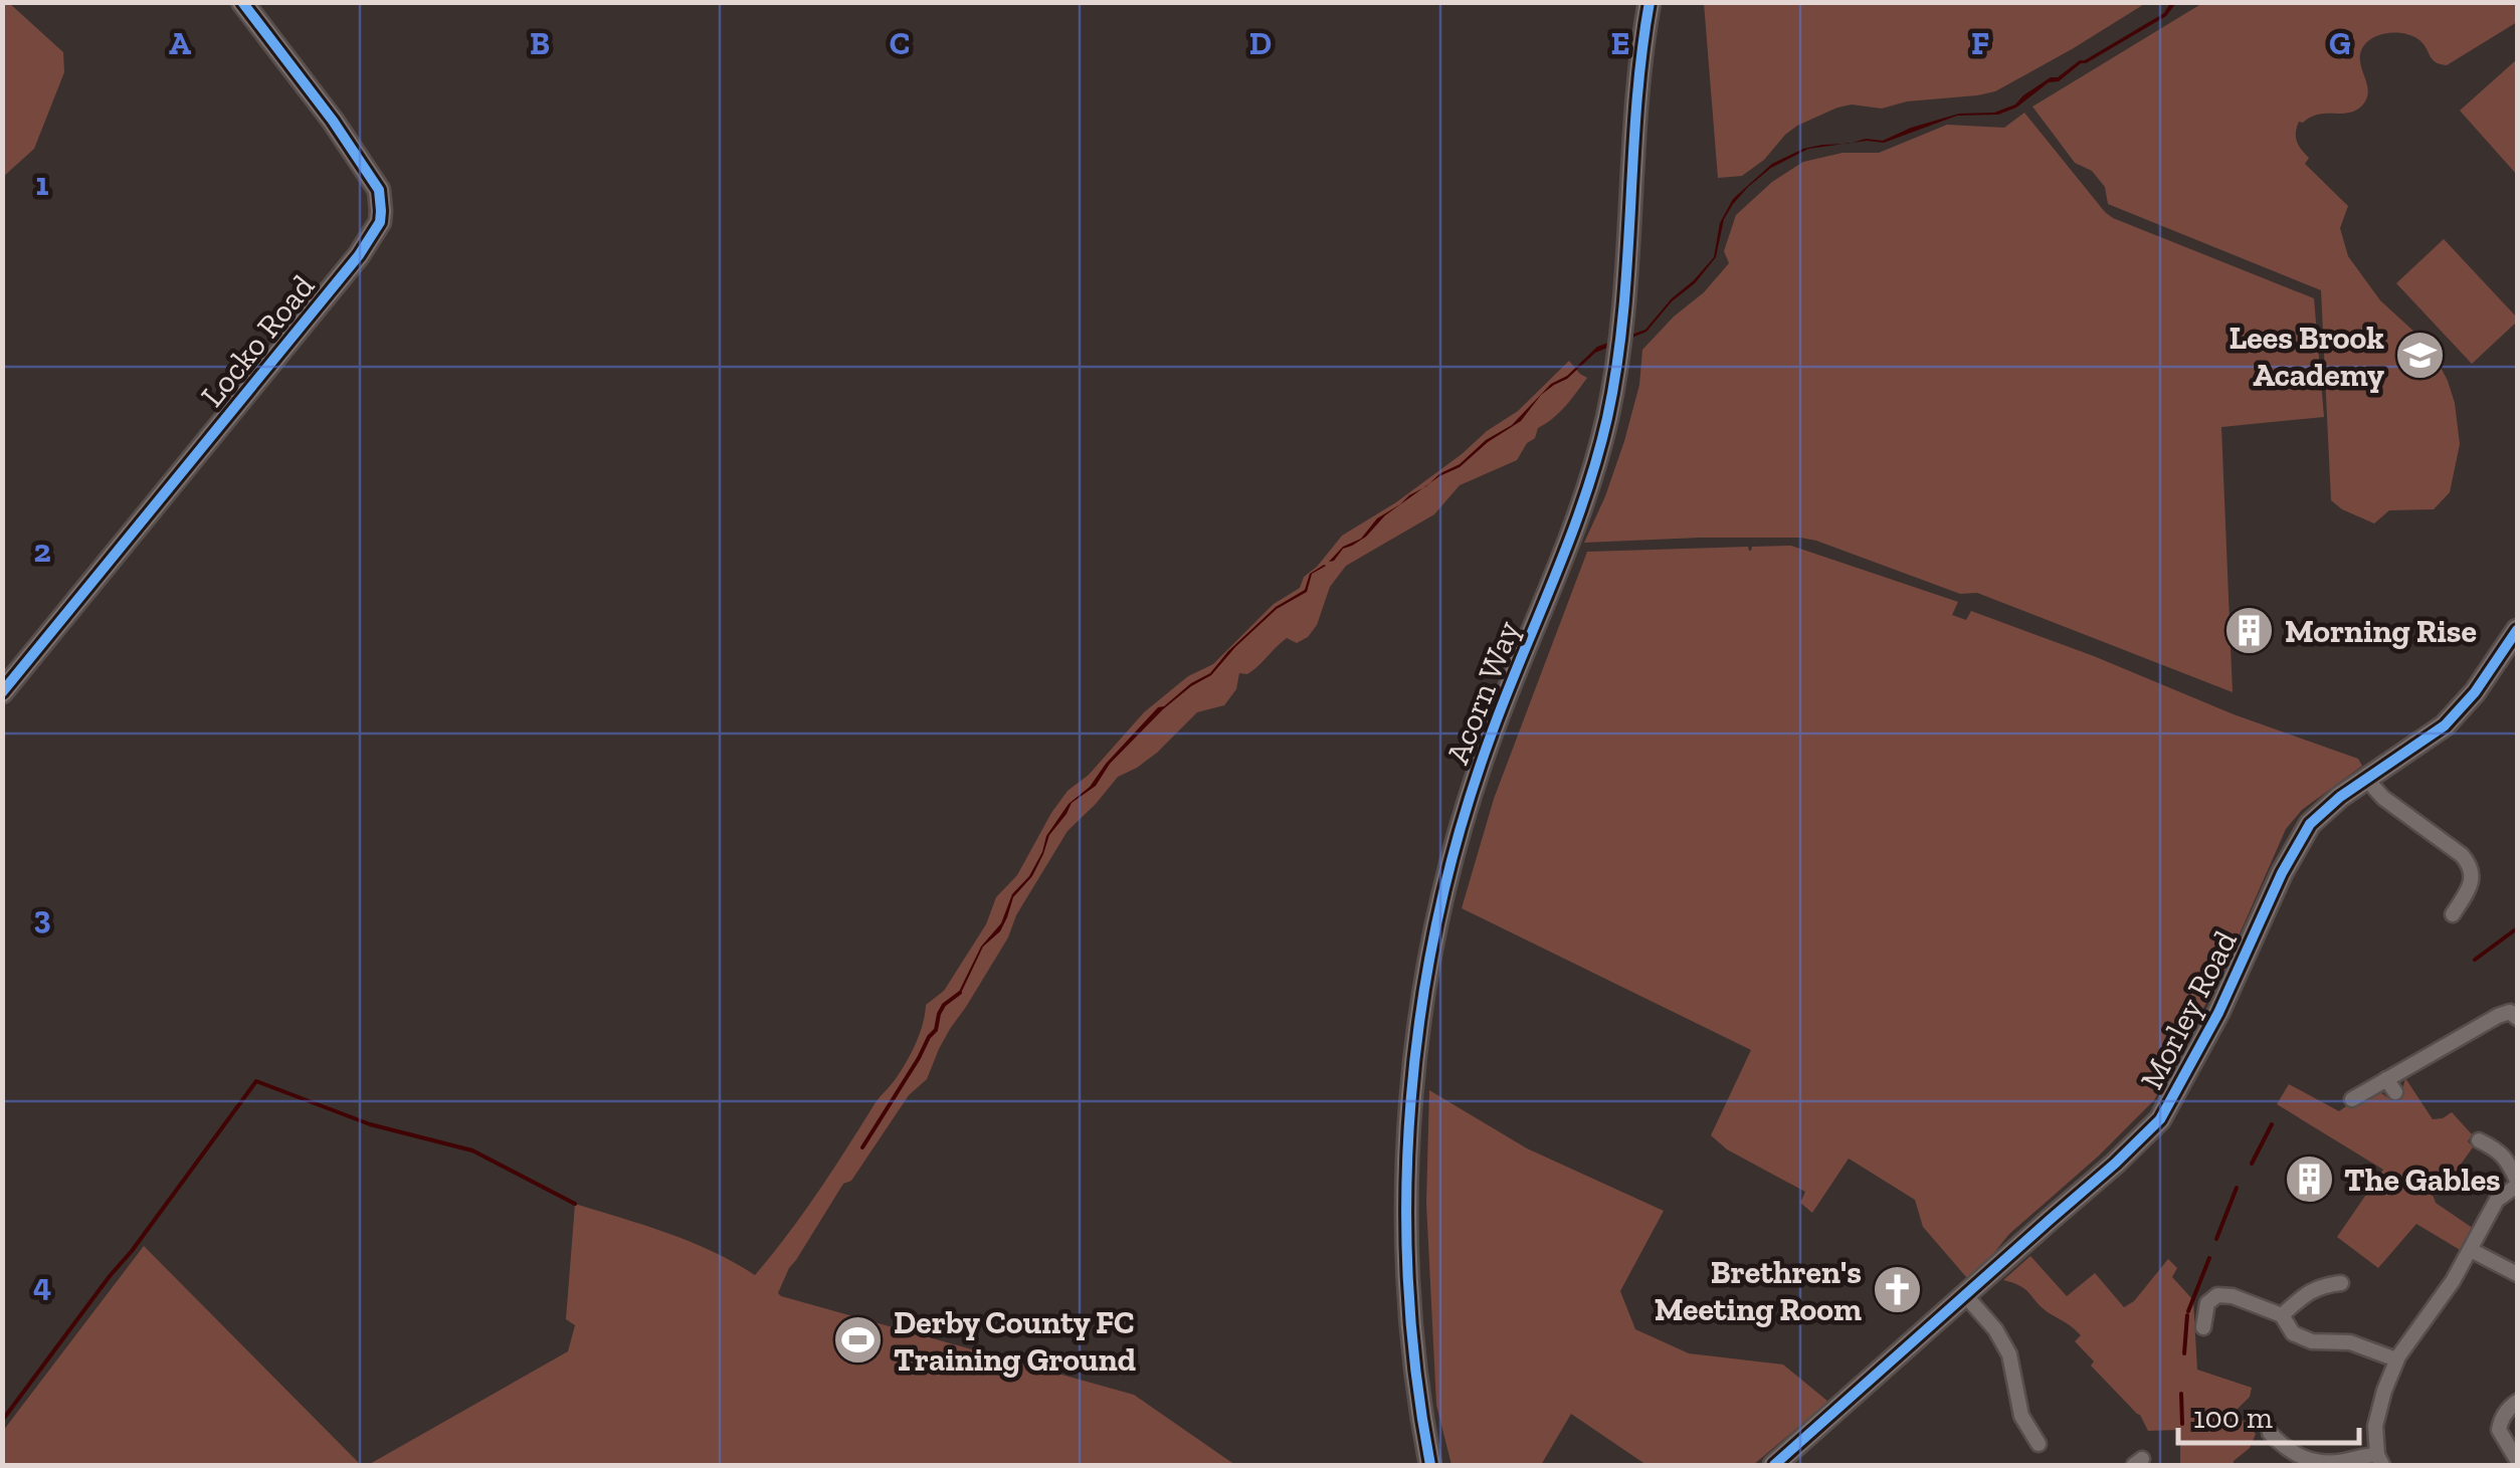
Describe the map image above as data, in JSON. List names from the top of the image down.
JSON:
{
  "streets": {
    "street": ["Locko Road", "Acorn Way", "Morley Road"]
  },
  "places": {
    "school or university": ["Lees Brook Academy"],
    "building": ["Morning Rise", "The Gables"],
    "church": ["Brethren's Meeting Room"],
    "sports": ["Derby County FC Training Ground"]
  },
  "scale_bar": "100 m",
  "grid": {
    "columns": [
      "A",
      "B",
      "C",
      "D",
      "E",
      "F",
      "G"
    ],
    "rows": [
      "1",
      "2",
      "3",
      "4"
    ]
  }
}
